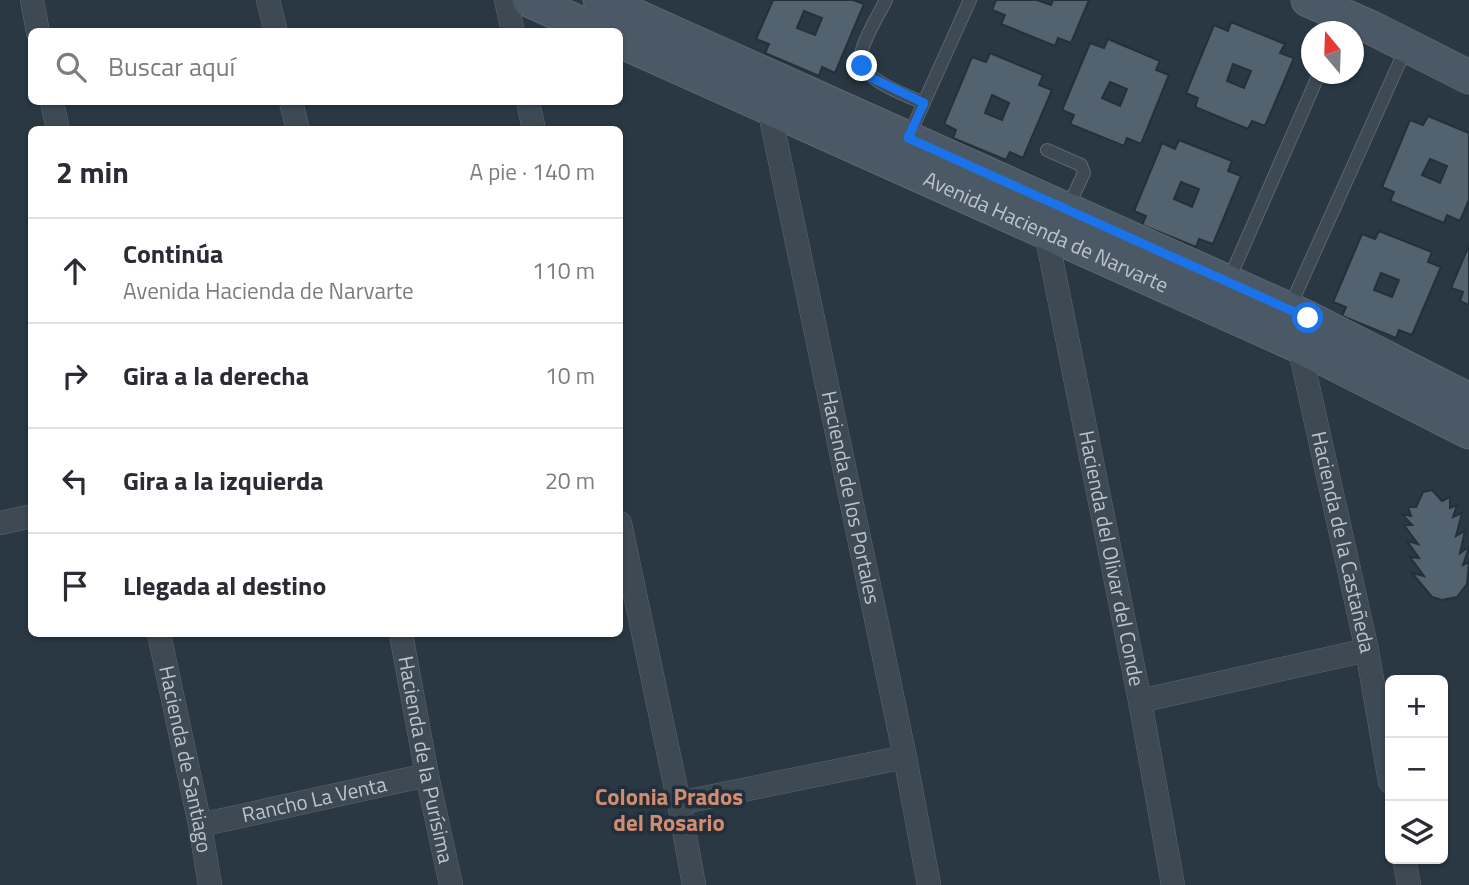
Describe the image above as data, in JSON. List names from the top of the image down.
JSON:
{
  "streets": {
    "street": [
      "Avenida Hacienda de Narvarte",
      "Hacienda de los Portales",
      "Hacienda de la Castañeda",
      "Hacienda del Olivar del Conde",
      "Hacienda de Santiago",
      "Hacienda de la Purísima",
      "Rancho La Venta"
    ]
  },
  "crossings": [
    ["Avenida Hacienda de Narvarte", "Hacienda de los Portales"],
    ["Avenida Hacienda de Narvarte", "Hacienda de la Castañeda"],
    ["Avenida Hacienda de Narvarte", "Hacienda del Olivar del Conde"],
    ["Hacienda de Santiago", "Rancho La Venta"],
    ["Hacienda de la Purísima", "Rancho La Venta"]
  ],
  "districts": ["Colonia Prados del Rosario"],
  "north": "top",
  "page": {
    "search": "Buscar aquí",
    "heading": ["2 min", "A pie · 140 m"],
    "list": [
      ["Continúa", "Avenida Hacienda de Narvarte", "110 m"],
      ["Gira a la derecha", "10 m"],
      ["Gira a la izquierda", "20 m"],
      "Llegada al destino"
    ],
    "map_buttons": ["+", "−"]
  }
}
